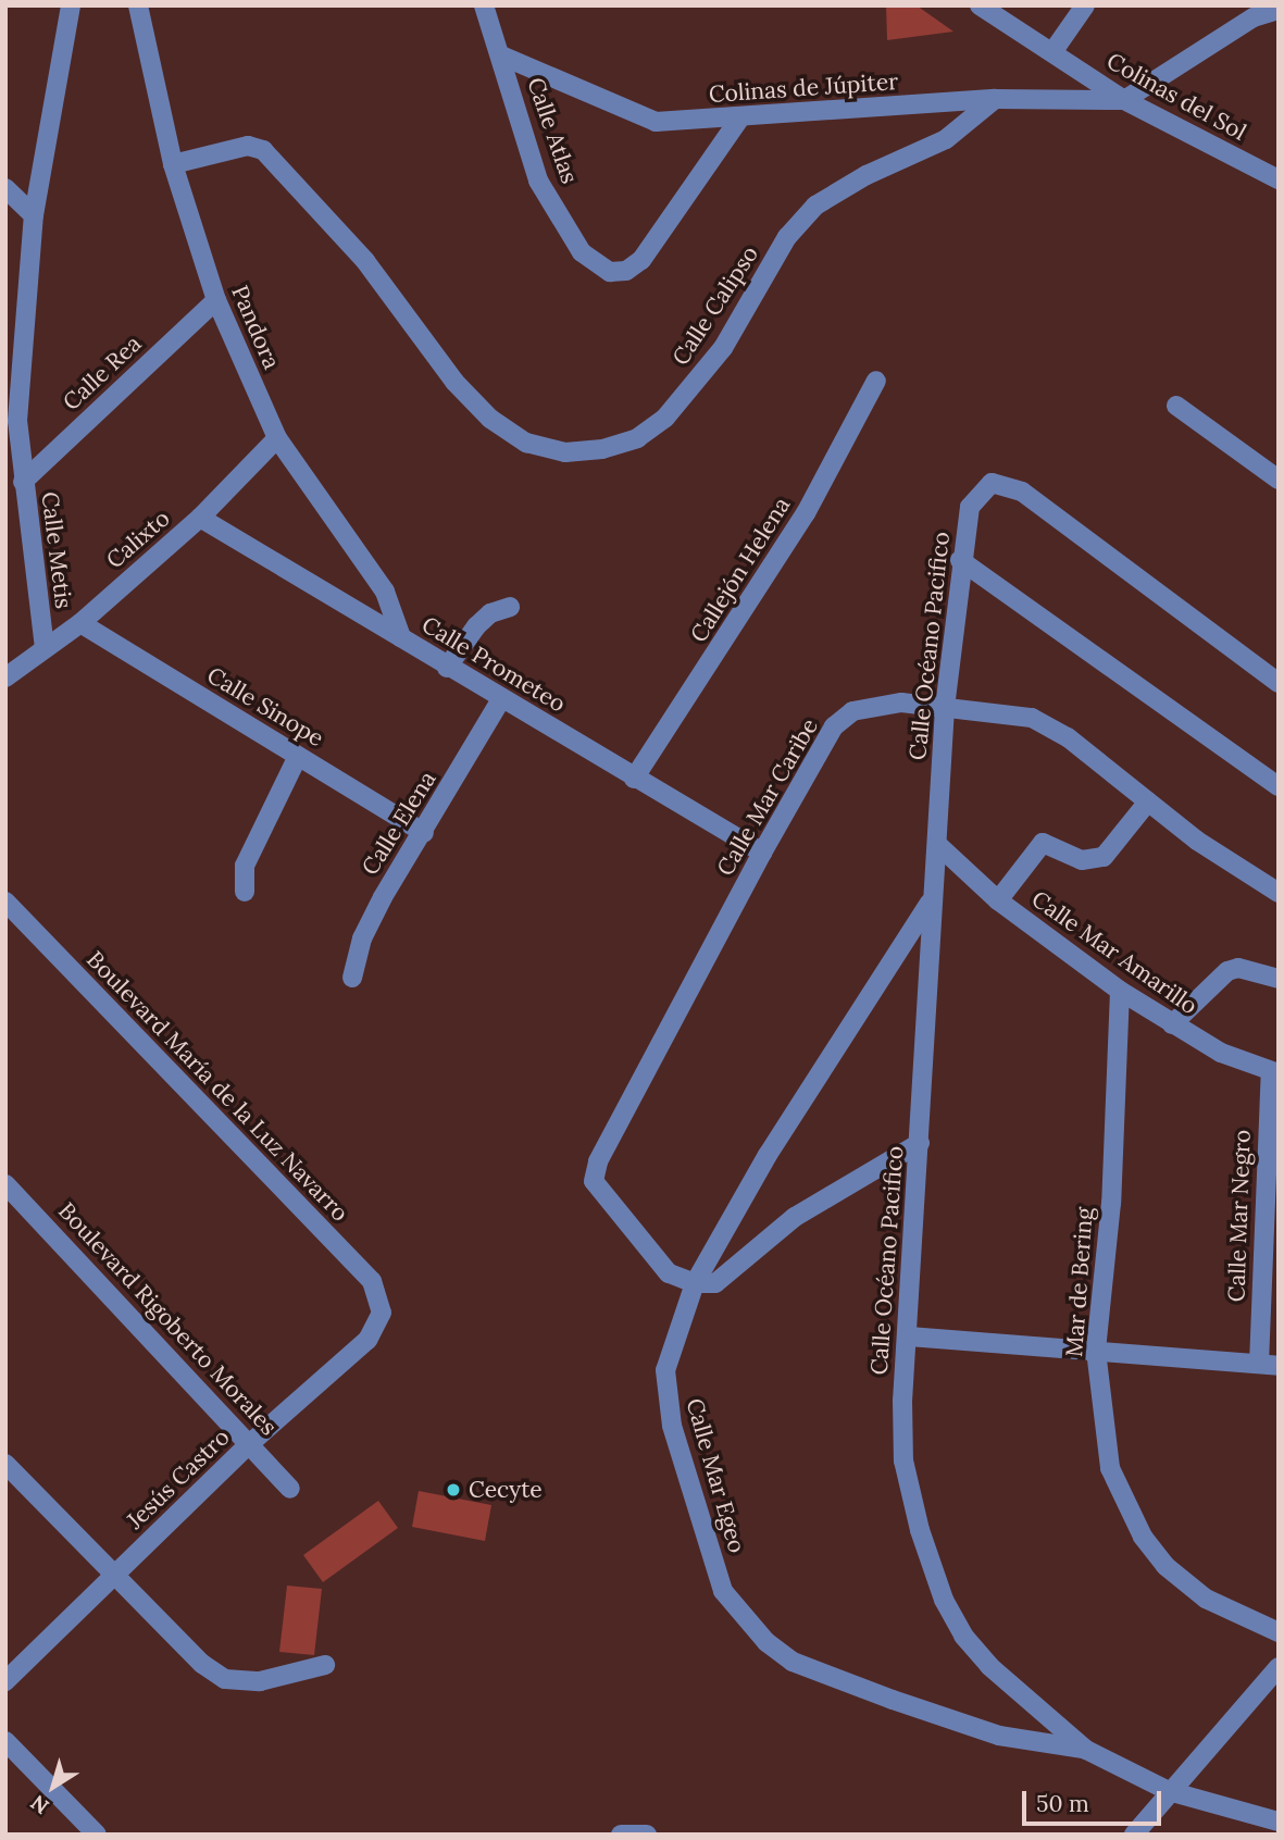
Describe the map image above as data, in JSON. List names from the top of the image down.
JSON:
{
  "streets": {
    "street": [
      "Colinas de Júpiter",
      "Colinas del Sol",
      "Calle Atlas",
      "Calle Calipso",
      "Pandora",
      "Calle Rea",
      "Calixto",
      "Calle Metis",
      "Callejón Helena",
      "Calle Océano Pacifico",
      "Calle Prometeo",
      "Calle Sinope",
      "Calle Mar Caribe",
      "Calle Elena",
      "Calle Mar Amarillo",
      "Boulevard María de la Luz Navarro",
      "Calle Mar Negro",
      "Mar de Bering",
      "Boulevard Rigoberto Morales",
      "Calle Mar Egeo",
      "Jesús Castro"
    ]
  },
  "crossings": [
    ["Colinas de Júpiter", "Colinas del Sol"],
    ["Colinas de Júpiter", "Calle Atlas"],
    ["Colinas de Júpiter", "Calle Calipso"],
    ["Calle Calipso", "Pandora"],
    ["Pandora", "Calle Rea"],
    ["Pandora", "Calixto"],
    ["Pandora", "Calle Prometeo"],
    ["Calle Rea", "Calle Metis"],
    ["Calixto", "Calle Metis"],
    ["Calixto", "Calle Prometeo"],
    ["Calixto", "Calle Sinope"],
    ["Callejón Helena", "Calle Prometeo"],
    ["Calle Océano Pacifico", "Calle Mar Caribe"],
    ["Calle Océano Pacifico", "Calle Mar Amarillo"],
    ["Calle Océano Pacifico", "Calle Mar Egeo"],
    ["Calle Prometeo", "Calle Mar Caribe"],
    ["Calle Prometeo", "Calle Elena"],
    ["Calle Sinope", "Calle Elena"],
    ["Calle Mar Caribe", "Calle Mar Egeo"],
    ["Calle Mar Amarillo", "Calle Mar Negro"],
    ["Calle Mar Amarillo", "Mar de Bering"],
    ["Boulevard María de la Luz Navarro", "Jesús Castro"],
    ["Boulevard Rigoberto Morales", "Jesús Castro"]
  ],
  "places": ["Cecyte"],
  "scale_bar": "50 m",
  "north": "bottom left"
}
